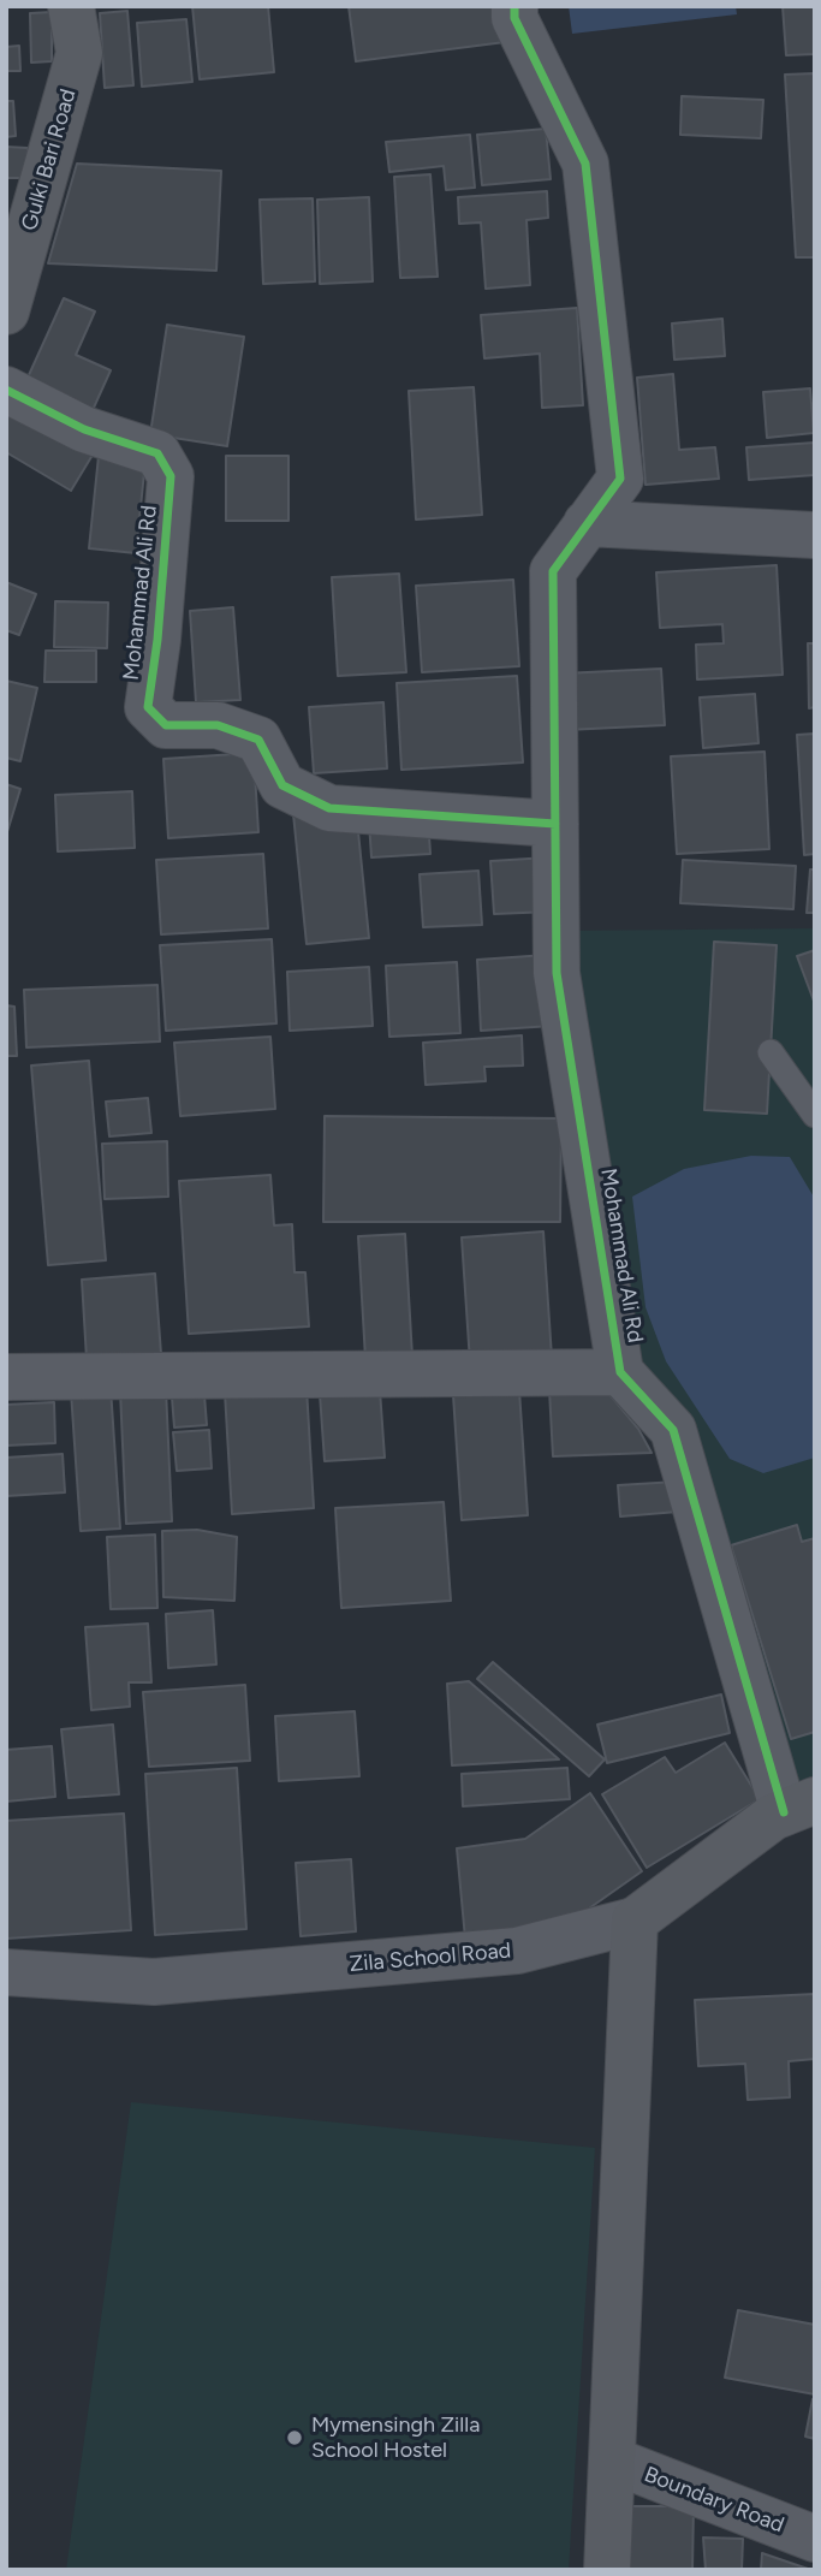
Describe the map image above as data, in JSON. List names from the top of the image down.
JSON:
{
  "streets": {
    "main road": ["Gulki Bari Road", "Zila School Road"],
    "street": ["Mohammad Ali Rd", "Boundary Road"]
  },
  "crossings": [
    ["Mohammad Ali Rd", "Zila School Road"]
  ],
  "places": ["Mymensingh Zilla School Hostel"]
}
